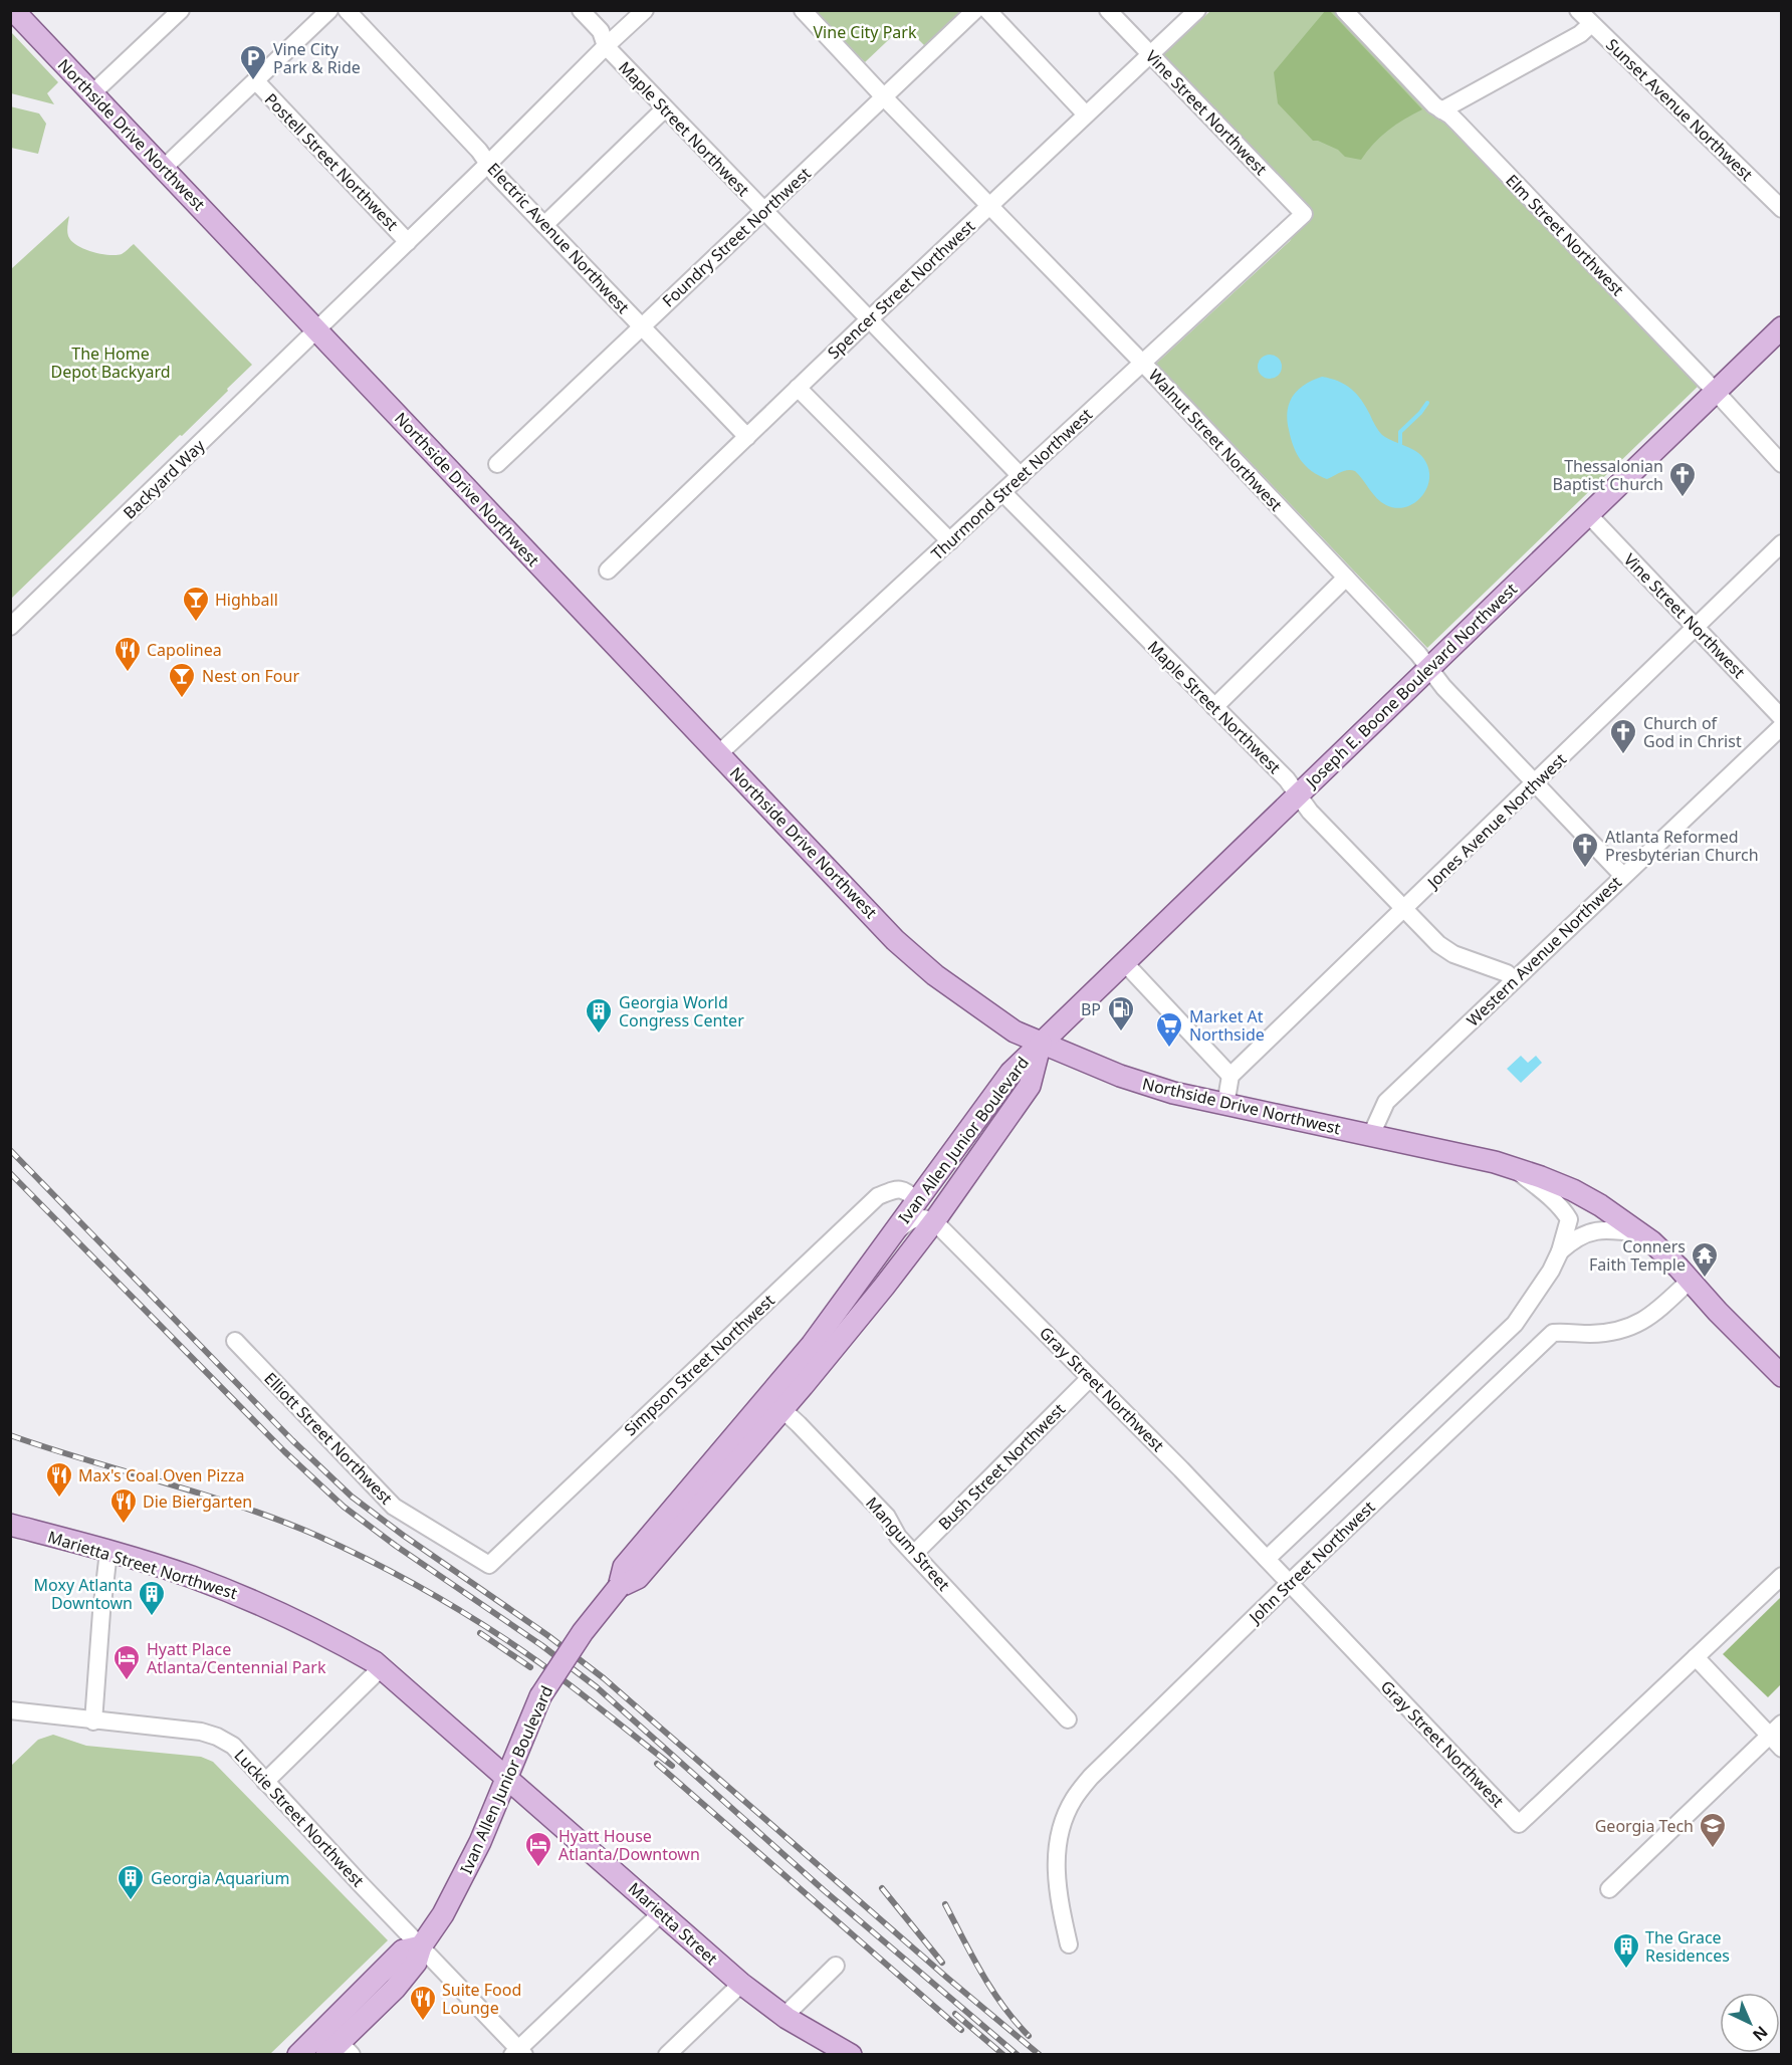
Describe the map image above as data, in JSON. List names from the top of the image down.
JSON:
{
  "streets": {
    "main road": [
      "Northside Drive Northwest",
      "Joseph E. Boone Boulevard Northwest",
      "Ivan Allen Junior Boulevard",
      "Marietta Street Northwest",
      "Marietta Street"
    ],
    "street": [
      "Sunset Avenue Northwest",
      "Vine Street Northwest",
      "Maple Street Northwest",
      "Postell Street Northwest",
      "Elm Street Northwest",
      "Foundry Street Northwest",
      "Electric Avenue Northwest",
      "Spencer Street Northwest",
      "Walnut Street Northwest",
      "Backyard Way",
      "Thurmond Street Northwest",
      "Jones Avenue Northwest",
      "Western Avenue Northwest",
      "Simpson Street Northwest",
      "Gray Street Northwest",
      "Elliott Street Northwest",
      "Bush Street Northwest",
      "Mangum Street",
      "John Street Northwest",
      "Luckie Street Northwest"
    ]
  },
  "crossings": [
    ["Vine Street Northwest", "Spencer Street Northwest"],
    ["Vine Street Northwest", "Thurmond Street Northwest"],
    ["Vine Street Northwest", "Joseph E. Boone Boulevard Northwest"],
    ["Vine Street Northwest", "Jones Avenue Northwest"],
    ["Maple Street Northwest", "Foundry Street Northwest"],
    ["Maple Street Northwest", "Spencer Street Northwest"],
    ["Maple Street Northwest", "Backyard Way"],
    ["Maple Street Northwest", "Thurmond Street Northwest"],
    ["Maple Street Northwest", "Joseph E. Boone Boulevard Northwest"],
    ["Maple Street Northwest", "Jones Avenue Northwest"],
    ["Maple Street Northwest", "Western Avenue Northwest"],
    ["Northside Drive Northwest", "Backyard Way"],
    ["Northside Drive Northwest", "Thurmond Street Northwest"],
    ["Northside Drive Northwest", "Joseph E. Boone Boulevard Northwest"],
    ["Northside Drive Northwest", "Western Avenue Northwest"],
    ["Northside Drive Northwest", "Ivan Allen Junior Boulevard"],
    ["Northside Drive Northwest", "John Street Northwest"],
    ["Postell Street Northwest", "Backyard Way"],
    ["Elm Street Northwest", "Joseph E. Boone Boulevard Northwest"],
    ["Foundry Street Northwest", "Electric Avenue Northwest"],
    ["Foundry Street Northwest", "Walnut Street Northwest"],
    ["Electric Avenue Northwest", "Spencer Street Northwest"],
    ["Electric Avenue Northwest", "Backyard Way"],
    ["Spencer Street Northwest", "Walnut Street Northwest"],
    ["Walnut Street Northwest", "Thurmond Street Northwest"],
    ["Walnut Street Northwest", "Joseph E. Boone Boulevard Northwest"],
    ["Walnut Street Northwest", "Jones Avenue Northwest"],
    ["Walnut Street Northwest", "Western Avenue Northwest"],
    ["Joseph E. Boone Boulevard Northwest", "Ivan Allen Junior Boulevard"],
    ["Ivan Allen Junior Boulevard", "Simpson Street Northwest"],
    ["Ivan Allen Junior Boulevard", "Gray Street Northwest"],
    ["Ivan Allen Junior Boulevard", "Mangum Street"],
    ["Ivan Allen Junior Boulevard", "Marietta Street Northwest"],
    ["Ivan Allen Junior Boulevard", "Luckie Street Northwest"],
    ["Ivan Allen Junior Boulevard", "Marietta Street"],
    ["Simpson Street Northwest", "Elliott Street Northwest"],
    ["Gray Street Northwest", "Bush Street Northwest"],
    ["Gray Street Northwest", "John Street Northwest"],
    ["Bush Street Northwest", "Mangum Street"],
    ["Marietta Street Northwest", "Marietta Street"]
  ],
  "parks": ["Vine City Park", "The Home Depot Backyard"],
  "places": {
    "parking": ["Vine City Park & Ride"],
    "church": ["Thessalonian Baptist Church", "Church of God in Christ", "Atlanta Reformed Presbyterian Church"],
    "bar": ["Highball", "Nest on Four"],
    "restaurant": [
      "Capolinea",
      "Max's Coal Oven Pizza",
      "Die Biergarten",
      "Suite Food Lounge"
    ],
    "fuel station": ["BP"],
    "building": [
      "Georgia World Congress Center",
      "Moxy Atlanta Downtown",
      "Georgia Aquarium",
      "The Grace Residences"
    ],
    "supermarket": ["Market At Northside"],
    "temple": ["Conners Faith Temple"],
    "hotel": ["Hyatt Place Atlanta/Centennial Park", "Hyatt House Atlanta/Downtown"],
    "school or university": ["Georgia Tech"]
  },
  "north": "bottom right"
}
